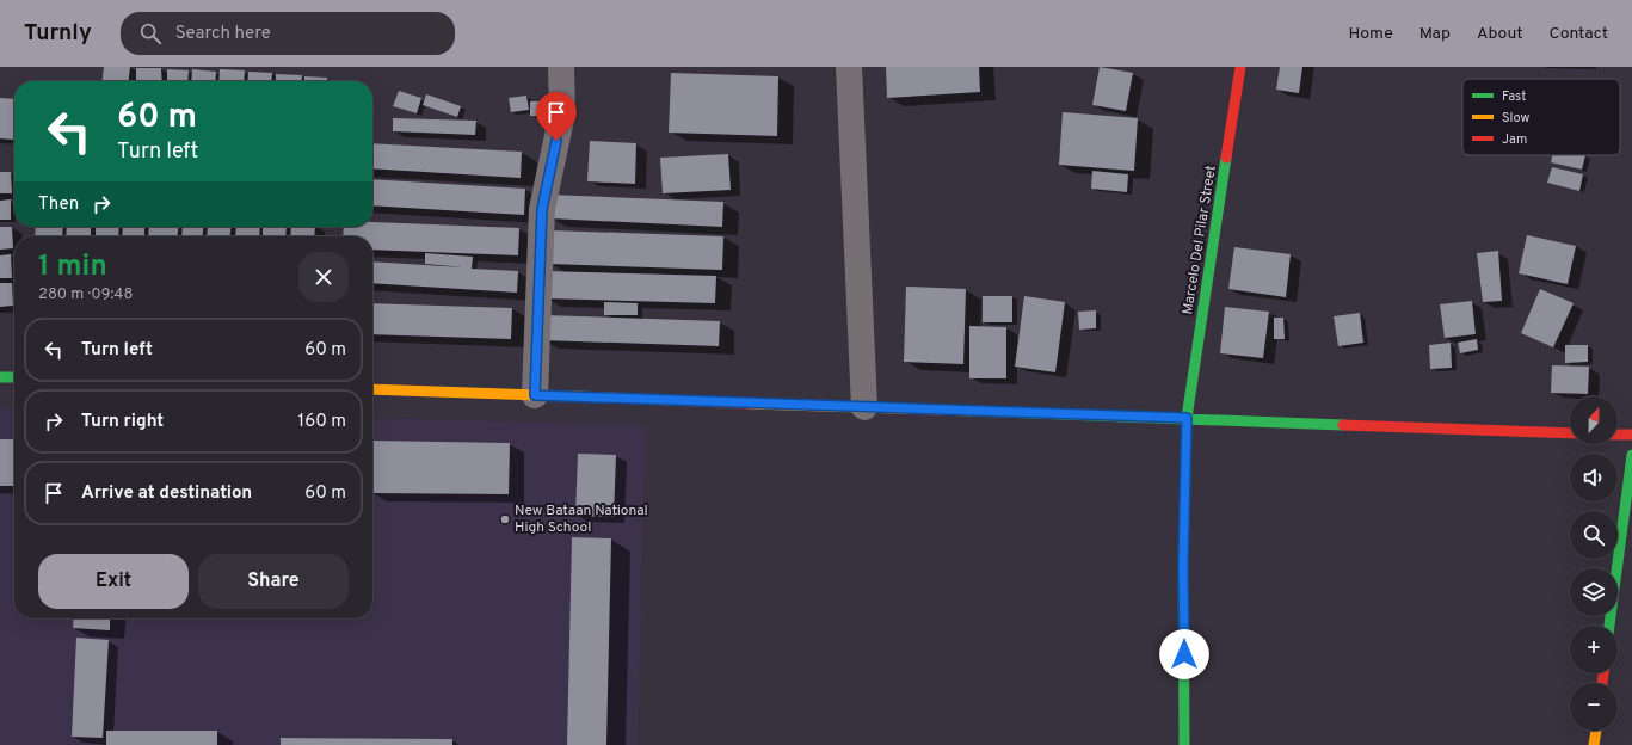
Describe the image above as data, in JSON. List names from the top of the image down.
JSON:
{
  "streets": {
    "street": ["Marcelo Del Pilar Street"]
  },
  "places": ["New Bataan National High School"],
  "legend": ["Fast", "Slow", "Jam"],
  "north": "top",
  "page": {
    "header": "Turnly",
    "search": "Search here",
    "nav": [
      "Home",
      "Map",
      "About",
      "Contact"
    ],
    "turn": ["60 m", "Turn left"],
    "then": "Then",
    "heading": ["1 min", "280 m · 09:48"],
    "list": [
      {
        "name": "Turn left",
        "value": "60 m"
      },
      {
        "name": "Turn right",
        "value": "160 m"
      },
      {
        "name": "Arrive at destination",
        "value": "60 m"
      }
    ],
    "map_buttons": ["+", "−"],
    "buttons": ["Exit", "Share"]
  }
}
